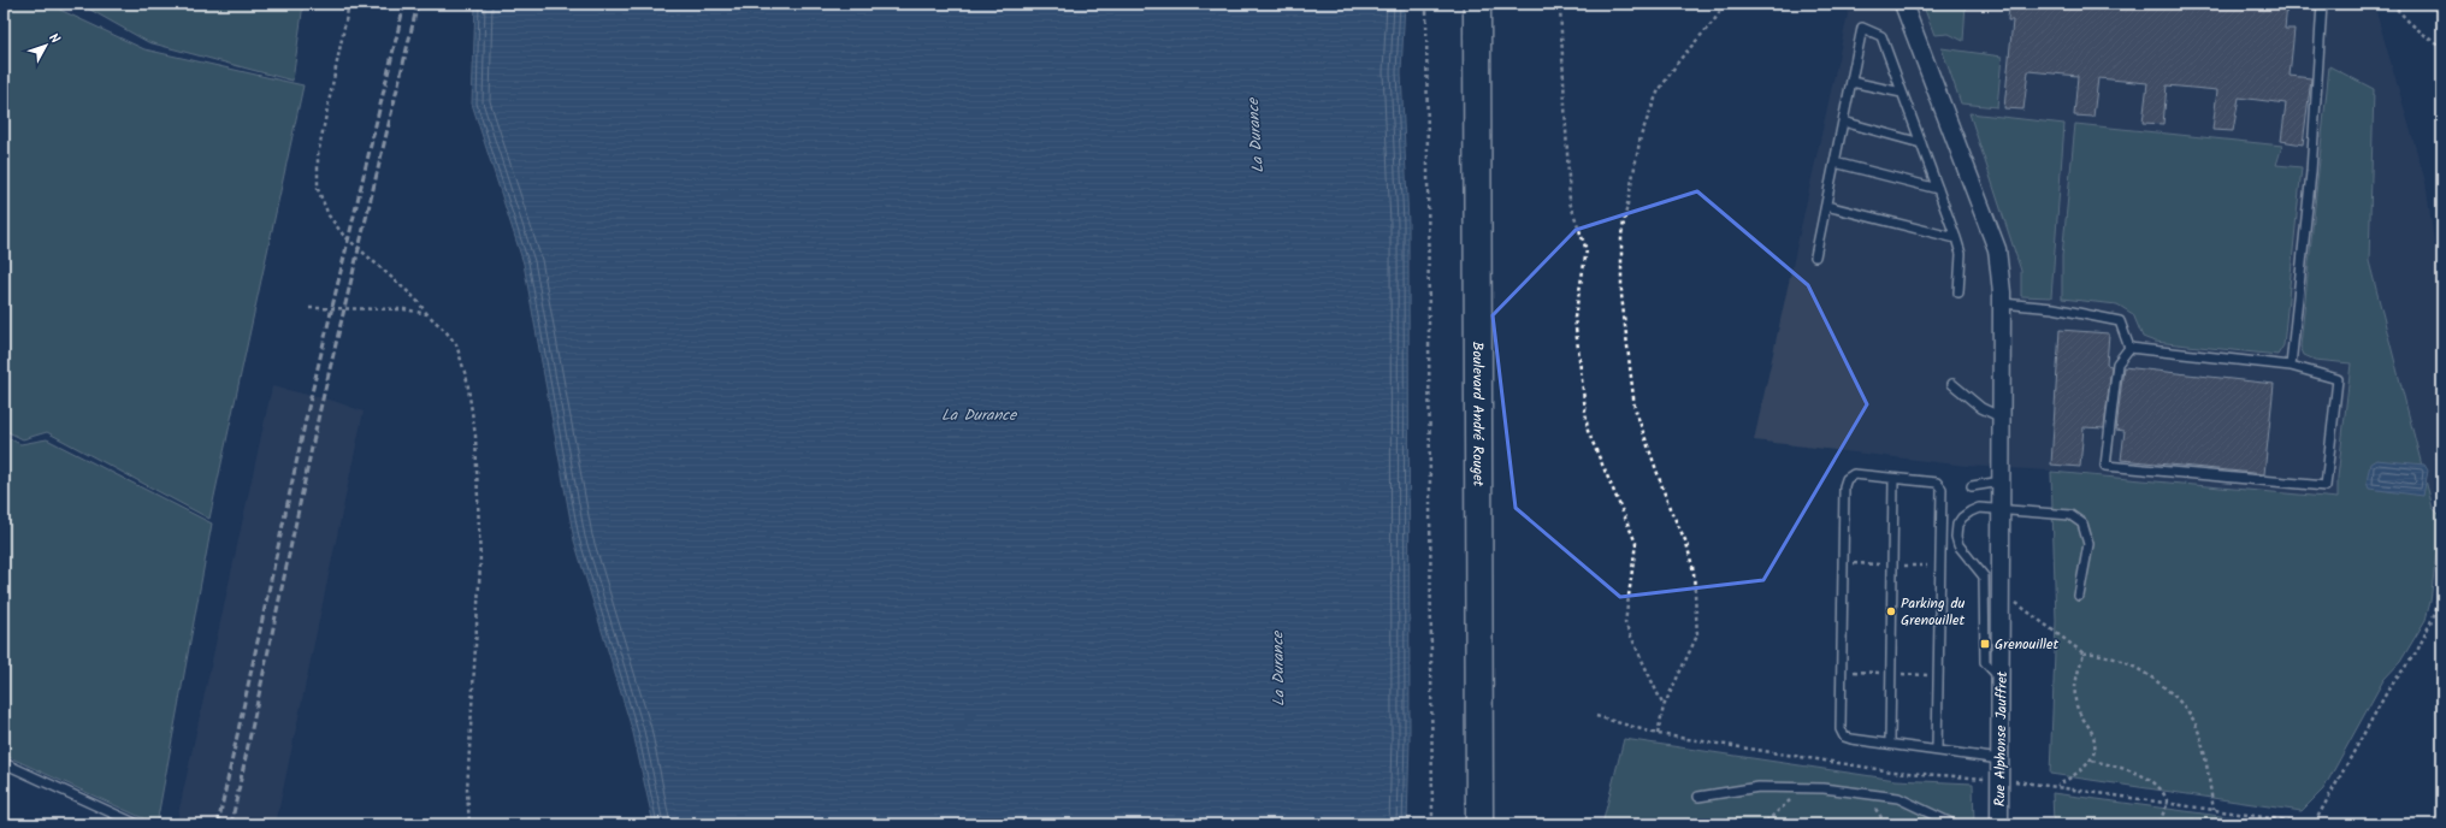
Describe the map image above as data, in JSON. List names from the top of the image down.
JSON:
{
  "streets": {
    "main road": ["Boulevard André Rouget"],
    "street": ["Rue Alphonse Jauffret"]
  },
  "water": ["La Durance"],
  "places": {
    "other": ["Parking du Grenouillet"],
    "transit": ["Grenouillet"]
  },
  "north": "top right"
}
